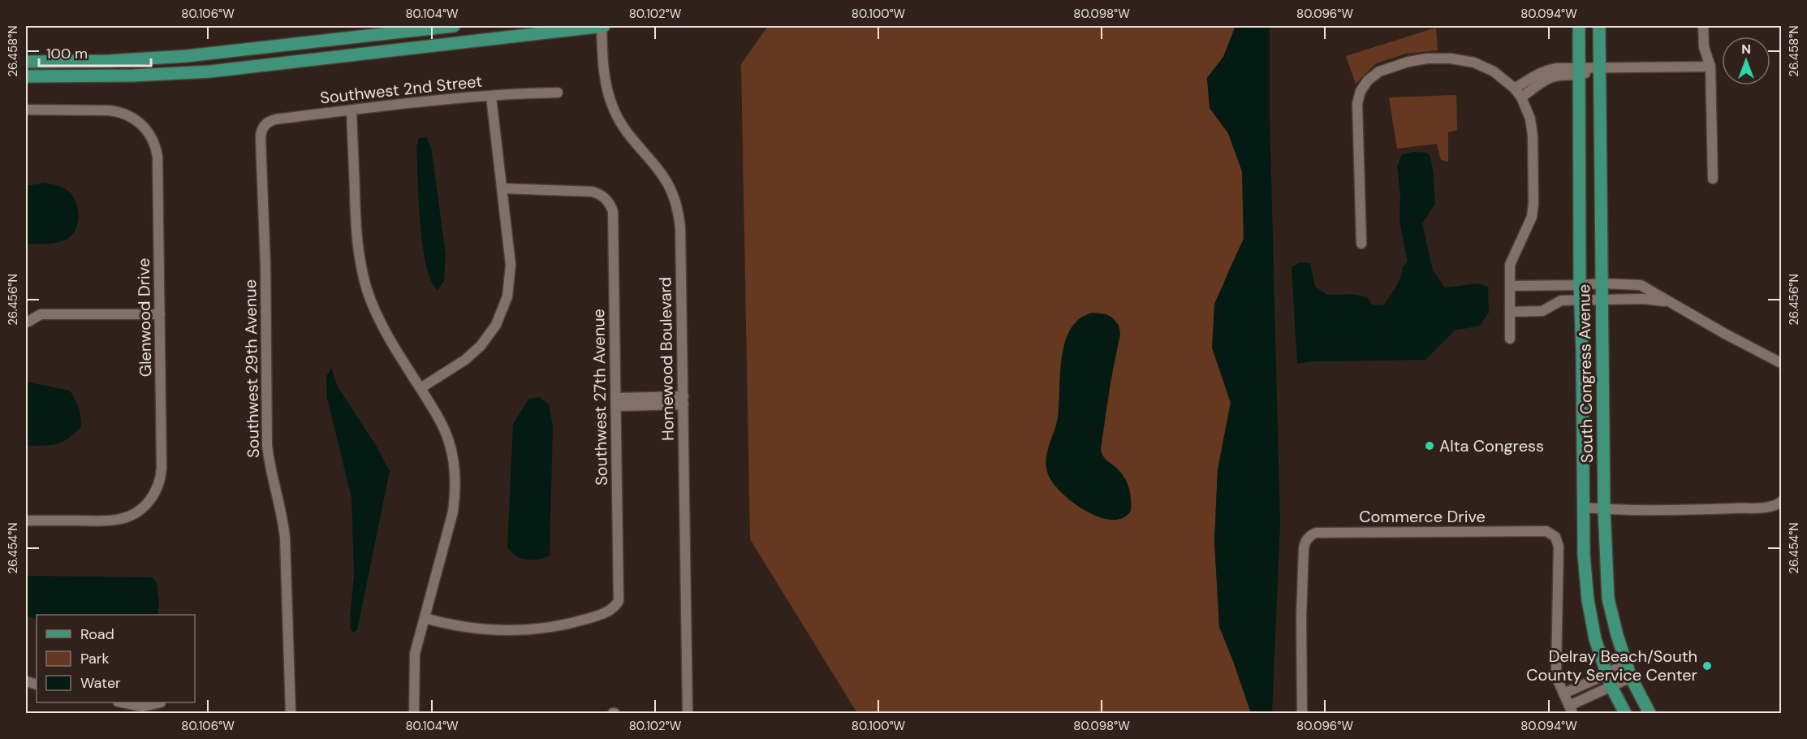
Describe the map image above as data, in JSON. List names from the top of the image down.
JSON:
{
  "streets": {
    "main road": ["South Congress Avenue"],
    "street": [
      "Southwest 2nd Street",
      "Glenwood Drive",
      "Homewood Boulevard",
      "Southwest 29th Avenue",
      "Southwest 27th Avenue",
      "Commerce Drive"
    ]
  },
  "crossings": [
    ["Southwest 2nd Street", "Southwest 29th Avenue"],
    ["South Congress Avenue", "Commerce Drive"]
  ],
  "places": ["Alta Congress", "Delray Beach/South County Service Center"],
  "legend": ["Road", "Park", "Water"],
  "scale_bar": "100 m",
  "north": "top",
  "coordinates": [
    "80.106°W",
    "80.104°W",
    "80.102°W",
    "80.100°W",
    "80.098°W",
    "80.096°W",
    "80.094°W",
    "26.458°N",
    "26.456°N",
    "26.454°N"
  ]
}
